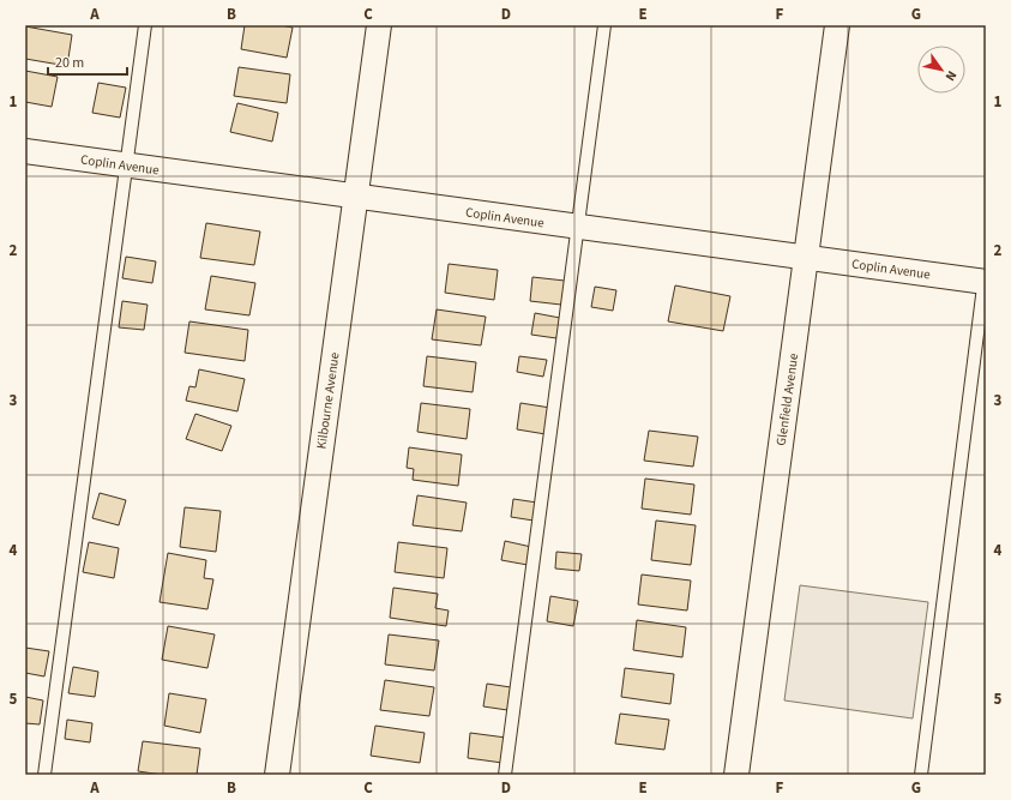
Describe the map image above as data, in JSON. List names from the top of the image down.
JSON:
{
  "streets": {
    "street": ["Coplin Avenue", "Glenfield Avenue", "Kilbourne Avenue"]
  },
  "crossings": [
    ["Coplin Avenue", "Glenfield Avenue"],
    ["Coplin Avenue", "Kilbourne Avenue"]
  ],
  "scale_bar": "20 m",
  "north": "bottom right",
  "grid": {
    "columns": [
      "A",
      "B",
      "C",
      "D",
      "E",
      "F",
      "G"
    ],
    "rows": [
      "1",
      "2",
      "3",
      "4",
      "5"
    ]
  }
}
